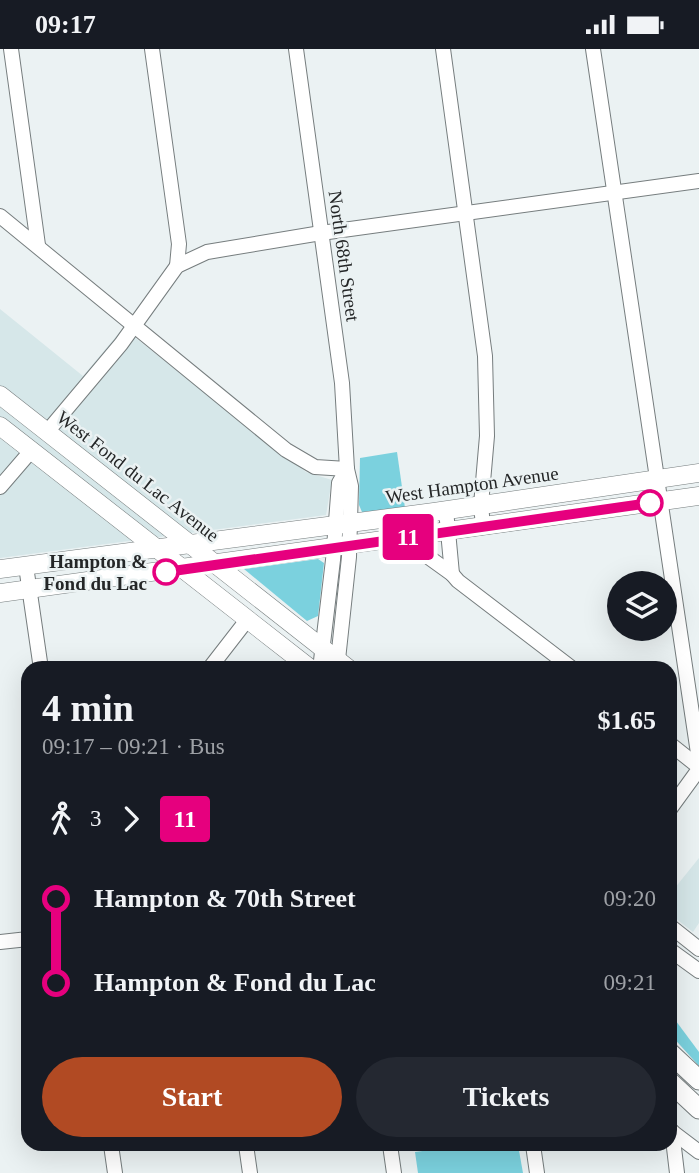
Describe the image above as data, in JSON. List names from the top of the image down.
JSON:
{
  "streets": {
    "main road": ["West Fond du Lac Avenue", "West Hampton Avenue"],
    "street": ["North 68th Street"]
  },
  "crossings": [
    ["North 68th Street", "West Fond du Lac Avenue"],
    ["North 68th Street", "West Hampton Avenue"],
    ["West Fond du Lac Avenue", "West Hampton Avenue"]
  ],
  "places": ["Hampton & Fond du Lac"],
  "lines": ["bus line 11"],
  "page": {
    "status": "09:17",
    "on_map": "11",
    "heading": ["4 min", "09:17 – 09:21 · Bus", "$1.65"],
    "legs": ["3", "11"],
    "list": [
      {
        "name": "Hampton & 70th Street",
        "value": "09:20"
      },
      {
        "name": "Hampton & Fond du Lac",
        "value": "09:21"
      }
    ],
    "buttons": ["Start", "Tickets"]
  }
}
